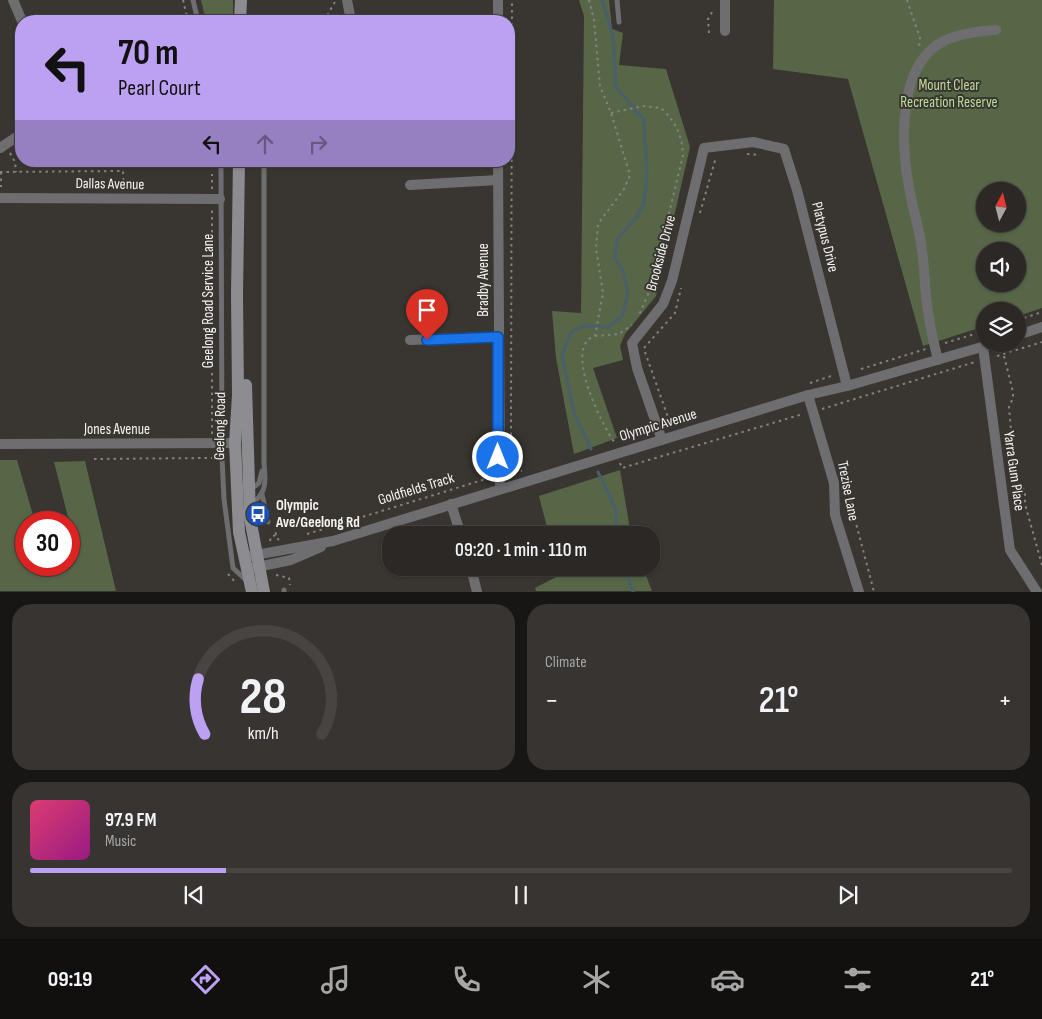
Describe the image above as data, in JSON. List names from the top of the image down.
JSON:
{
  "streets": {
    "main road": ["Geelong Road"],
    "street": [
      "Dallas Avenue",
      "Platypus Drive",
      "Brookside Drive",
      "Bradby Avenue",
      "Olympic Avenue",
      "Jones Avenue",
      "Yarra Gum Place",
      "Trezise Lane"
    ],
    "lane": ["Geelong Road Service Lane"],
    "path": ["Goldfields Track"]
  },
  "crossings": [
    ["Dallas Avenue", "Geelong Road Service Lane"],
    ["Platypus Drive", "Brookside Drive"],
    ["Platypus Drive", "Olympic Avenue"],
    ["Brookside Drive", "Olympic Avenue"],
    ["Bradby Avenue", "Olympic Avenue"],
    ["Geelong Road Service Lane", "Geelong Road"],
    ["Geelong Road Service Lane", "Jones Avenue"],
    ["Olympic Avenue", "Geelong Road"],
    ["Olympic Avenue", "Trezise Lane"],
    ["Geelong Road", "Jones Avenue"]
  ],
  "parks": ["Mount Clear Recreation Reserve"],
  "places": {
    "bus stop": ["Olympic Ave/Geelong Rd"]
  },
  "north": "top",
  "page": {
    "turn": ["70 m", "Pearl Court"],
    "limit": "30",
    "trip": "09:20 · 1 min · 110 m",
    "tile": "Climate",
    "heat": ["−", "21°", "+"],
    "song": ["97.9 FM", "Music"],
    "tabs": ["09:19", "21°"],
    "gauge": ["28", "km/h"]
  }
}
